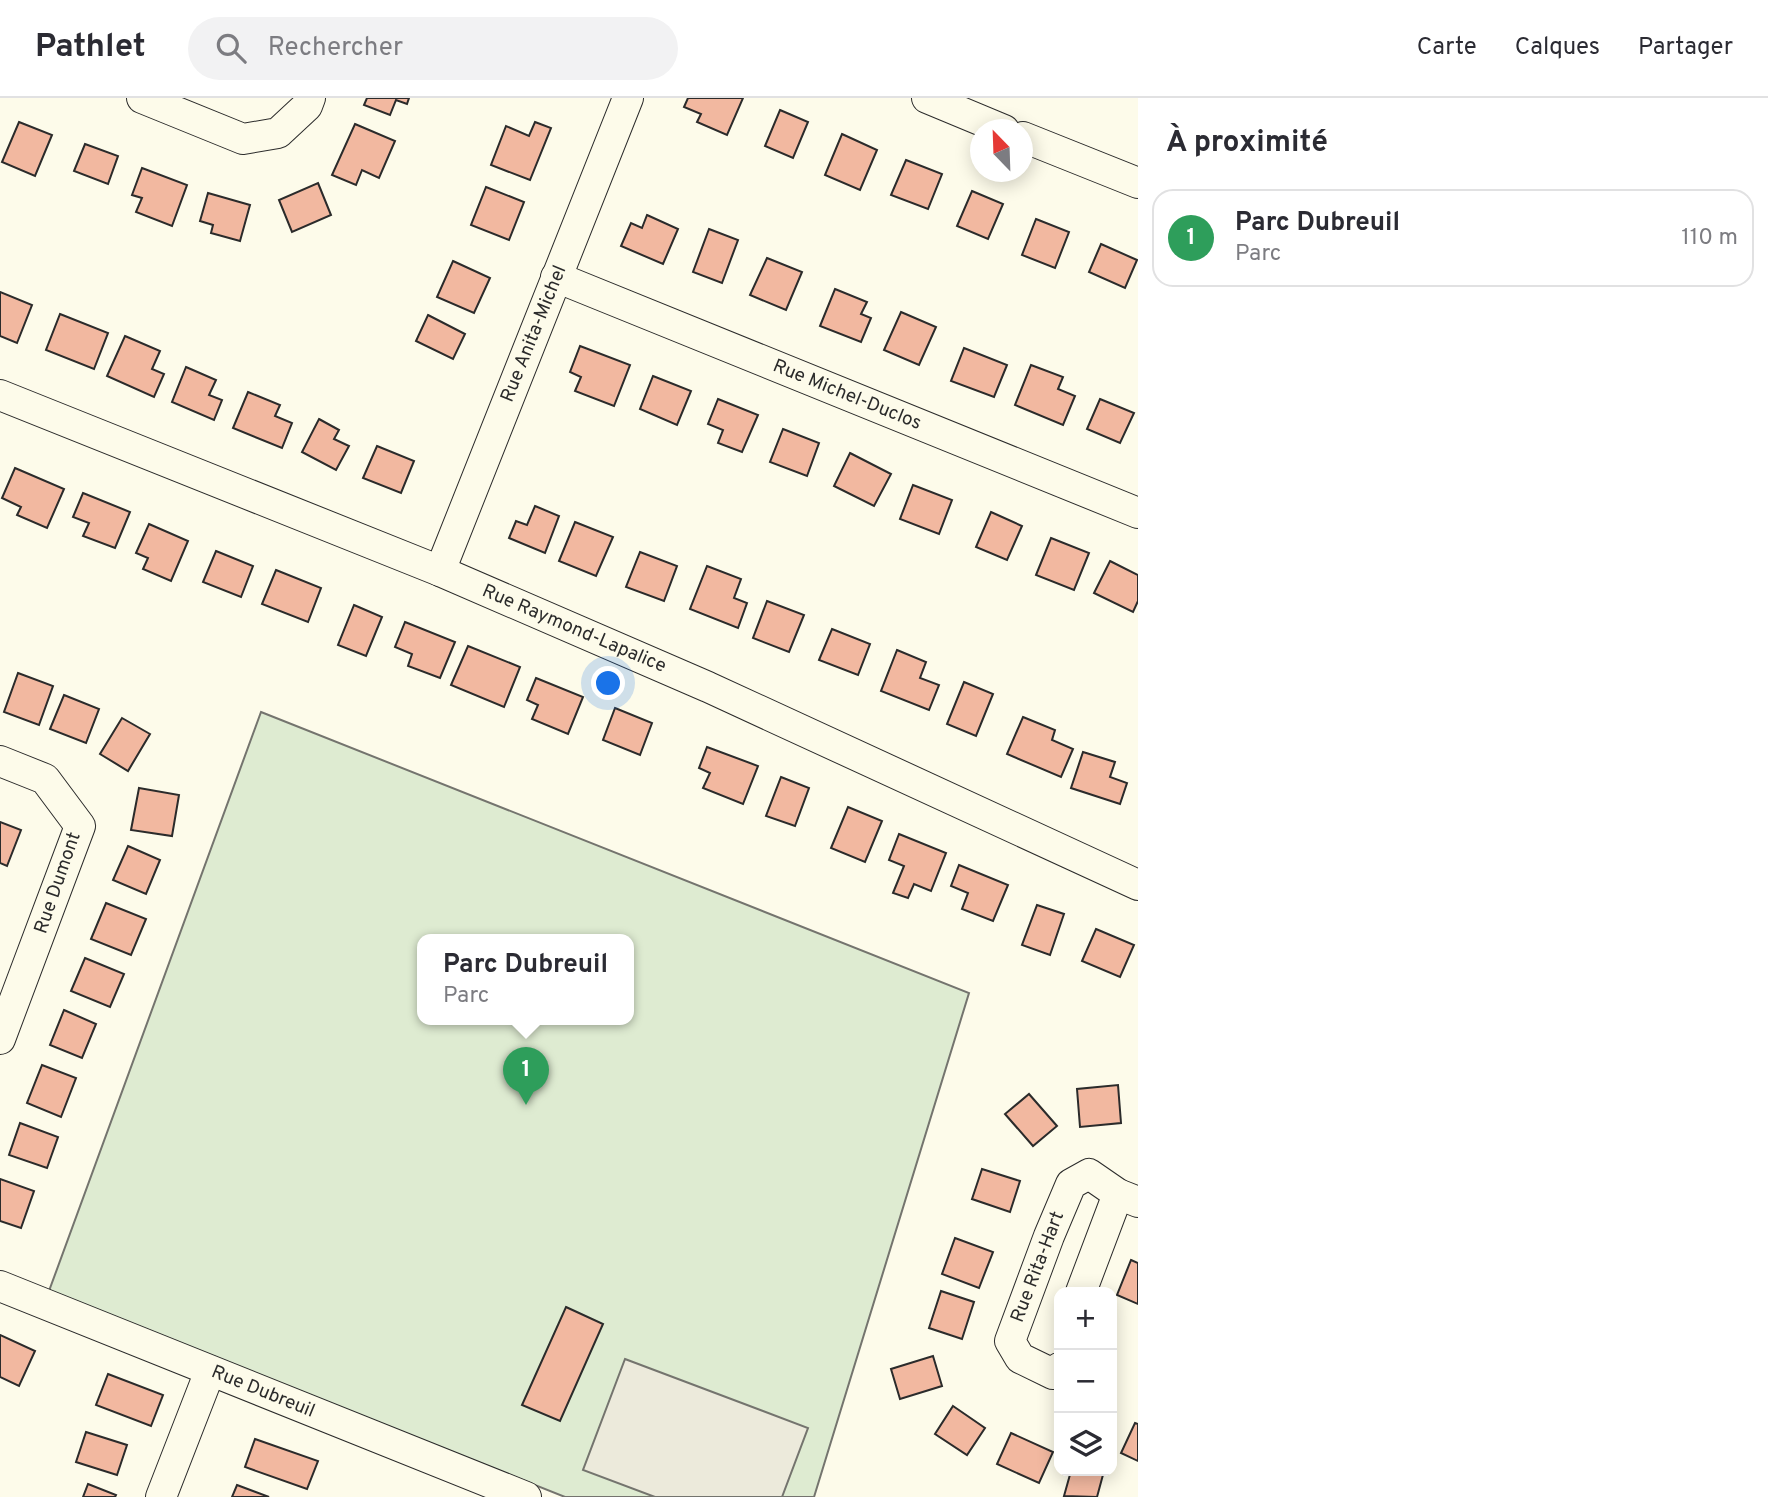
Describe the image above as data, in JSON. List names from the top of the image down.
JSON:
{
  "streets": {
    "street": [
      "Rue Anita-Michel",
      "Rue Michel-Duclos",
      "Rue Raymond-Lapalice",
      "Rue Dumont",
      "Rue Rita-Hart",
      "Rue Dubreuil"
    ]
  },
  "crossings": [
    ["Rue Anita-Michel", "Rue Michel-Duclos"],
    ["Rue Anita-Michel", "Rue Raymond-Lapalice"]
  ],
  "north": "top left",
  "page": {
    "header": "Pathlet",
    "search": "Rechercher",
    "nav": ["Carte", "Calques", "Partager"],
    "heading": "À proximité",
    "list": [
      {
        "mark": "1",
        "name": "Parc Dubreuil",
        "note": "Parc",
        "value": "110 m"
      }
    ],
    "popup": ["Parc Dubreuil", "Parc"],
    "pins": "1",
    "map_buttons": ["+", "−"]
  }
}
